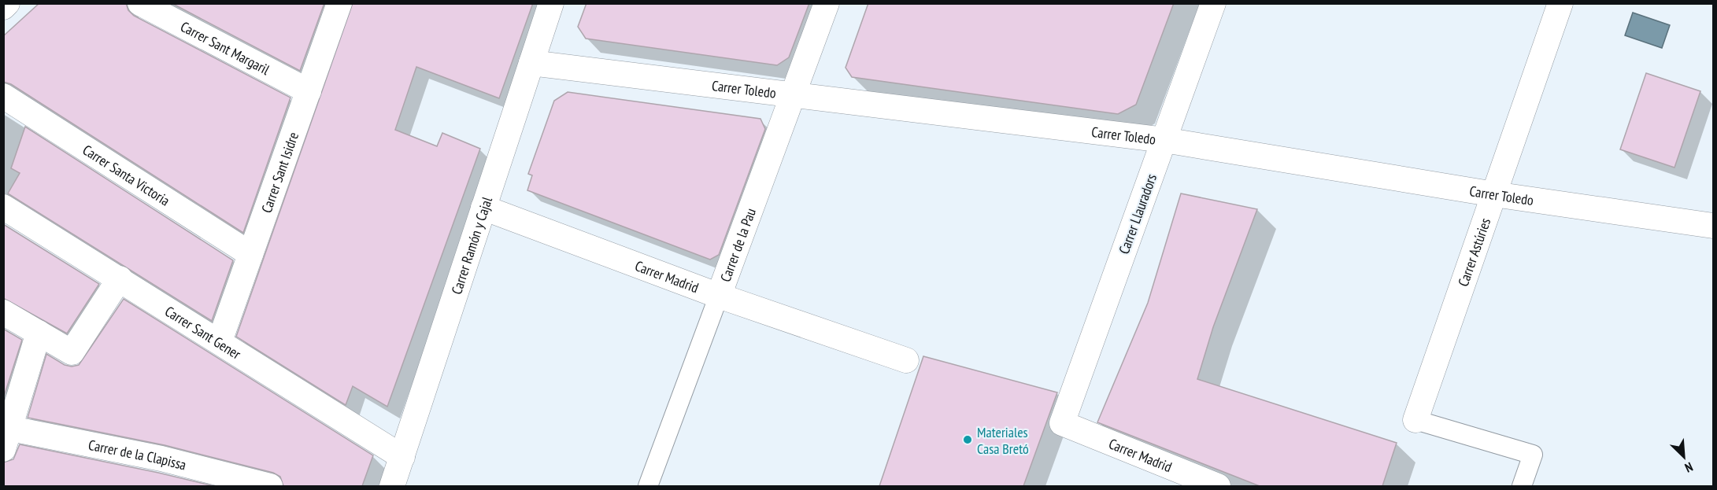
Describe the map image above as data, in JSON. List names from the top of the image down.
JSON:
{
  "streets": {
    "street": [
      "Carrer Sant Margaril",
      "Carrer Toledo",
      "Carrer Sant Isidre",
      "Carrer Santa Victoria",
      "Carrer Llauradors",
      "Carrer Ramón y Cajal",
      "Carrer de la Pau",
      "Carrer Astúries",
      "Carrer Madrid",
      "Carrer Sant Gener",
      "Carrer de la Clapissa"
    ]
  },
  "crossings": [
    ["Carrer Sant Margaril", "Carrer Sant Isidre"],
    ["Carrer Toledo", "Carrer Llauradors"],
    ["Carrer Toledo", "Carrer Ramón y Cajal"],
    ["Carrer Toledo", "Carrer de la Pau"],
    ["Carrer Toledo", "Carrer Astúries"],
    ["Carrer Sant Isidre", "Carrer Santa Victoria"],
    ["Carrer Sant Isidre", "Carrer Sant Gener"],
    ["Carrer Llauradors", "Carrer Madrid"],
    ["Carrer Ramón y Cajal", "Carrer Madrid"],
    ["Carrer Ramón y Cajal", "Carrer Sant Gener"],
    ["Carrer de la Pau", "Carrer Madrid"]
  ],
  "places": ["Materiales Casa Bretó"],
  "north": "bottom right"
}
